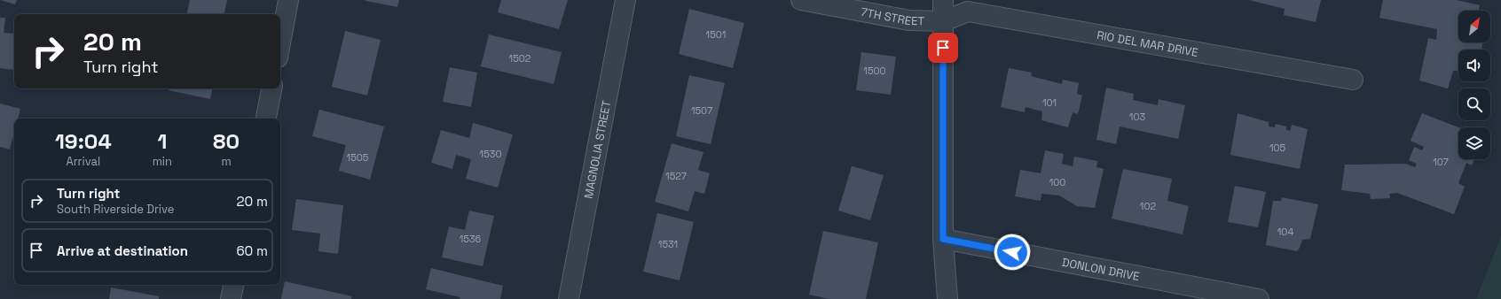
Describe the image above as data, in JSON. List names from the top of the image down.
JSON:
{
  "streets": {
    "street": [
      "7TH STREET",
      "RIO DEL MAR DRIVE",
      "MAGNOLIA STREET",
      "DONLON DRIVE"
    ]
  },
  "crossings": [
    ["7TH STREET", "RIO DEL MAR DRIVE"]
  ],
  "house_numbers": [
    "1501",
    "1502",
    "1500",
    "101",
    "1507",
    "103",
    "105",
    "1530",
    "1505",
    "107",
    "1527",
    "100",
    "102",
    "104",
    "1536",
    "1531"
  ],
  "north": "top right",
  "page": {
    "turn": ["20 m", "Turn right"],
    "eta": [
      "19:04",
      "Arrival",
      "1",
      "min",
      "80",
      "m"
    ],
    "list": [
      {
        "name": "Turn right",
        "note": "South Riverside Drive",
        "value": "20 m"
      },
      {
        "name": "Arrive at destination",
        "value": "60 m"
      }
    ]
  }
}
